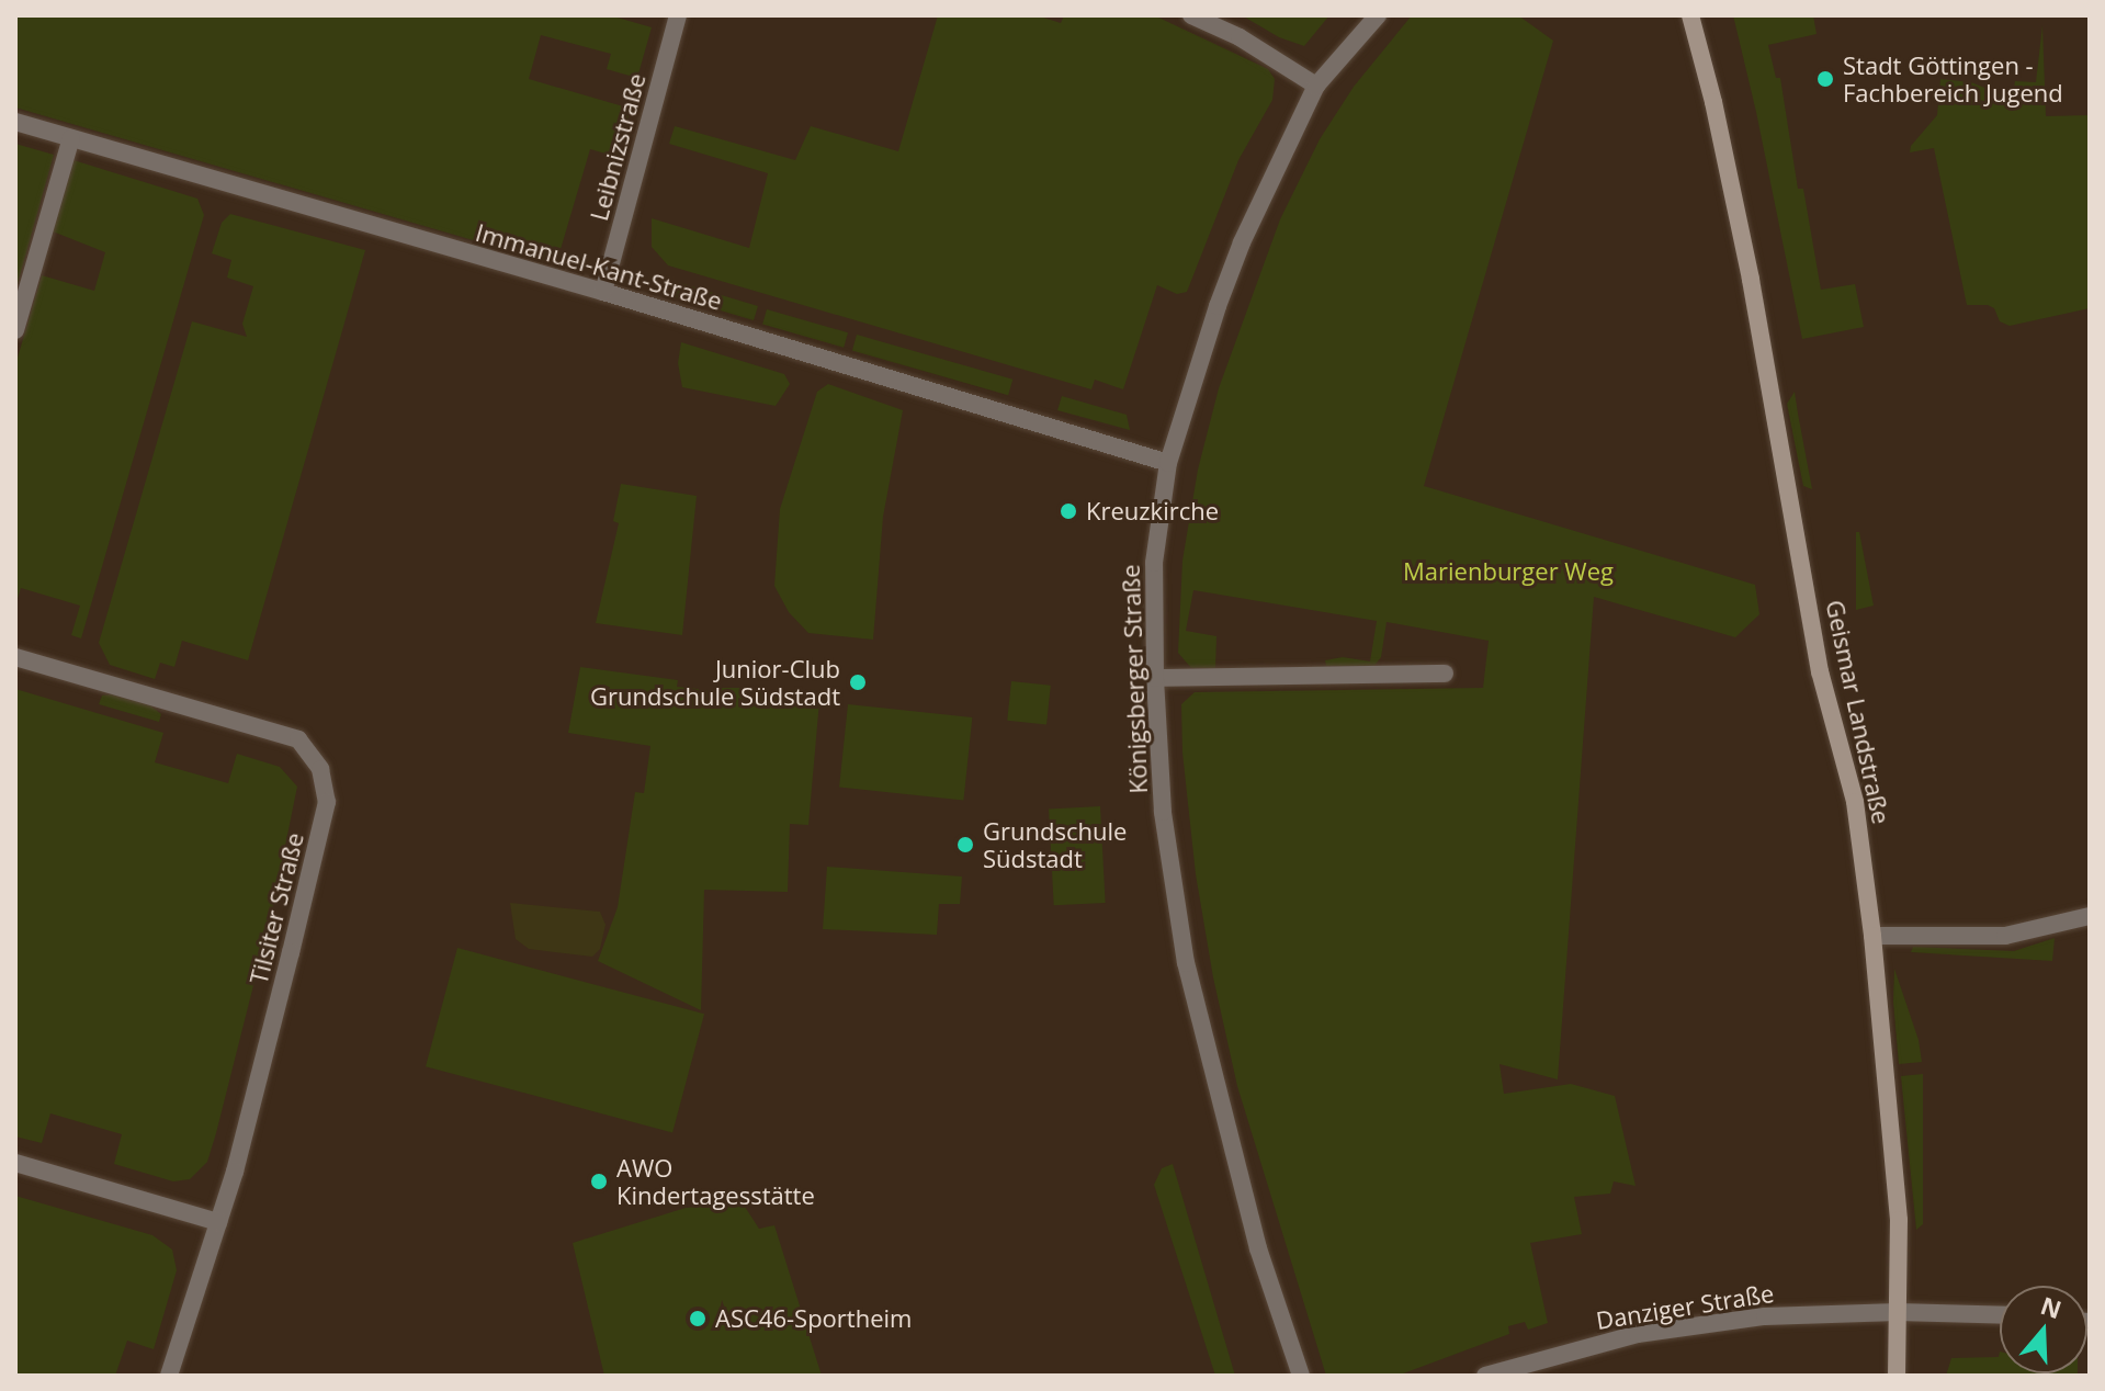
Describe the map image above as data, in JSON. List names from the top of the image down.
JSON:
{
  "streets": {
    "main road": ["Geismar Landstraße"],
    "street": [
      "Leibnizstraße",
      "Immanuel-Kant-Straße",
      "Königsberger Straße",
      "Tilsiter Straße",
      "Danziger Straße"
    ]
  },
  "crossings": [
    ["Leibnizstraße", "Immanuel-Kant-Straße"],
    ["Immanuel-Kant-Straße", "Königsberger Straße"],
    ["Geismar Landstraße", "Danziger Straße"]
  ],
  "parks": ["Marienburger Weg"],
  "places": [
    "Stadt Göttingen - Fachbereich Jugend",
    "Kreuzkirche",
    "Junior-Club Grundschule Südstadt",
    "Grundschule Südstadt",
    "AWO Kindertagesstätte",
    "ASC46-Sportheim"
  ],
  "north": "top"
}
